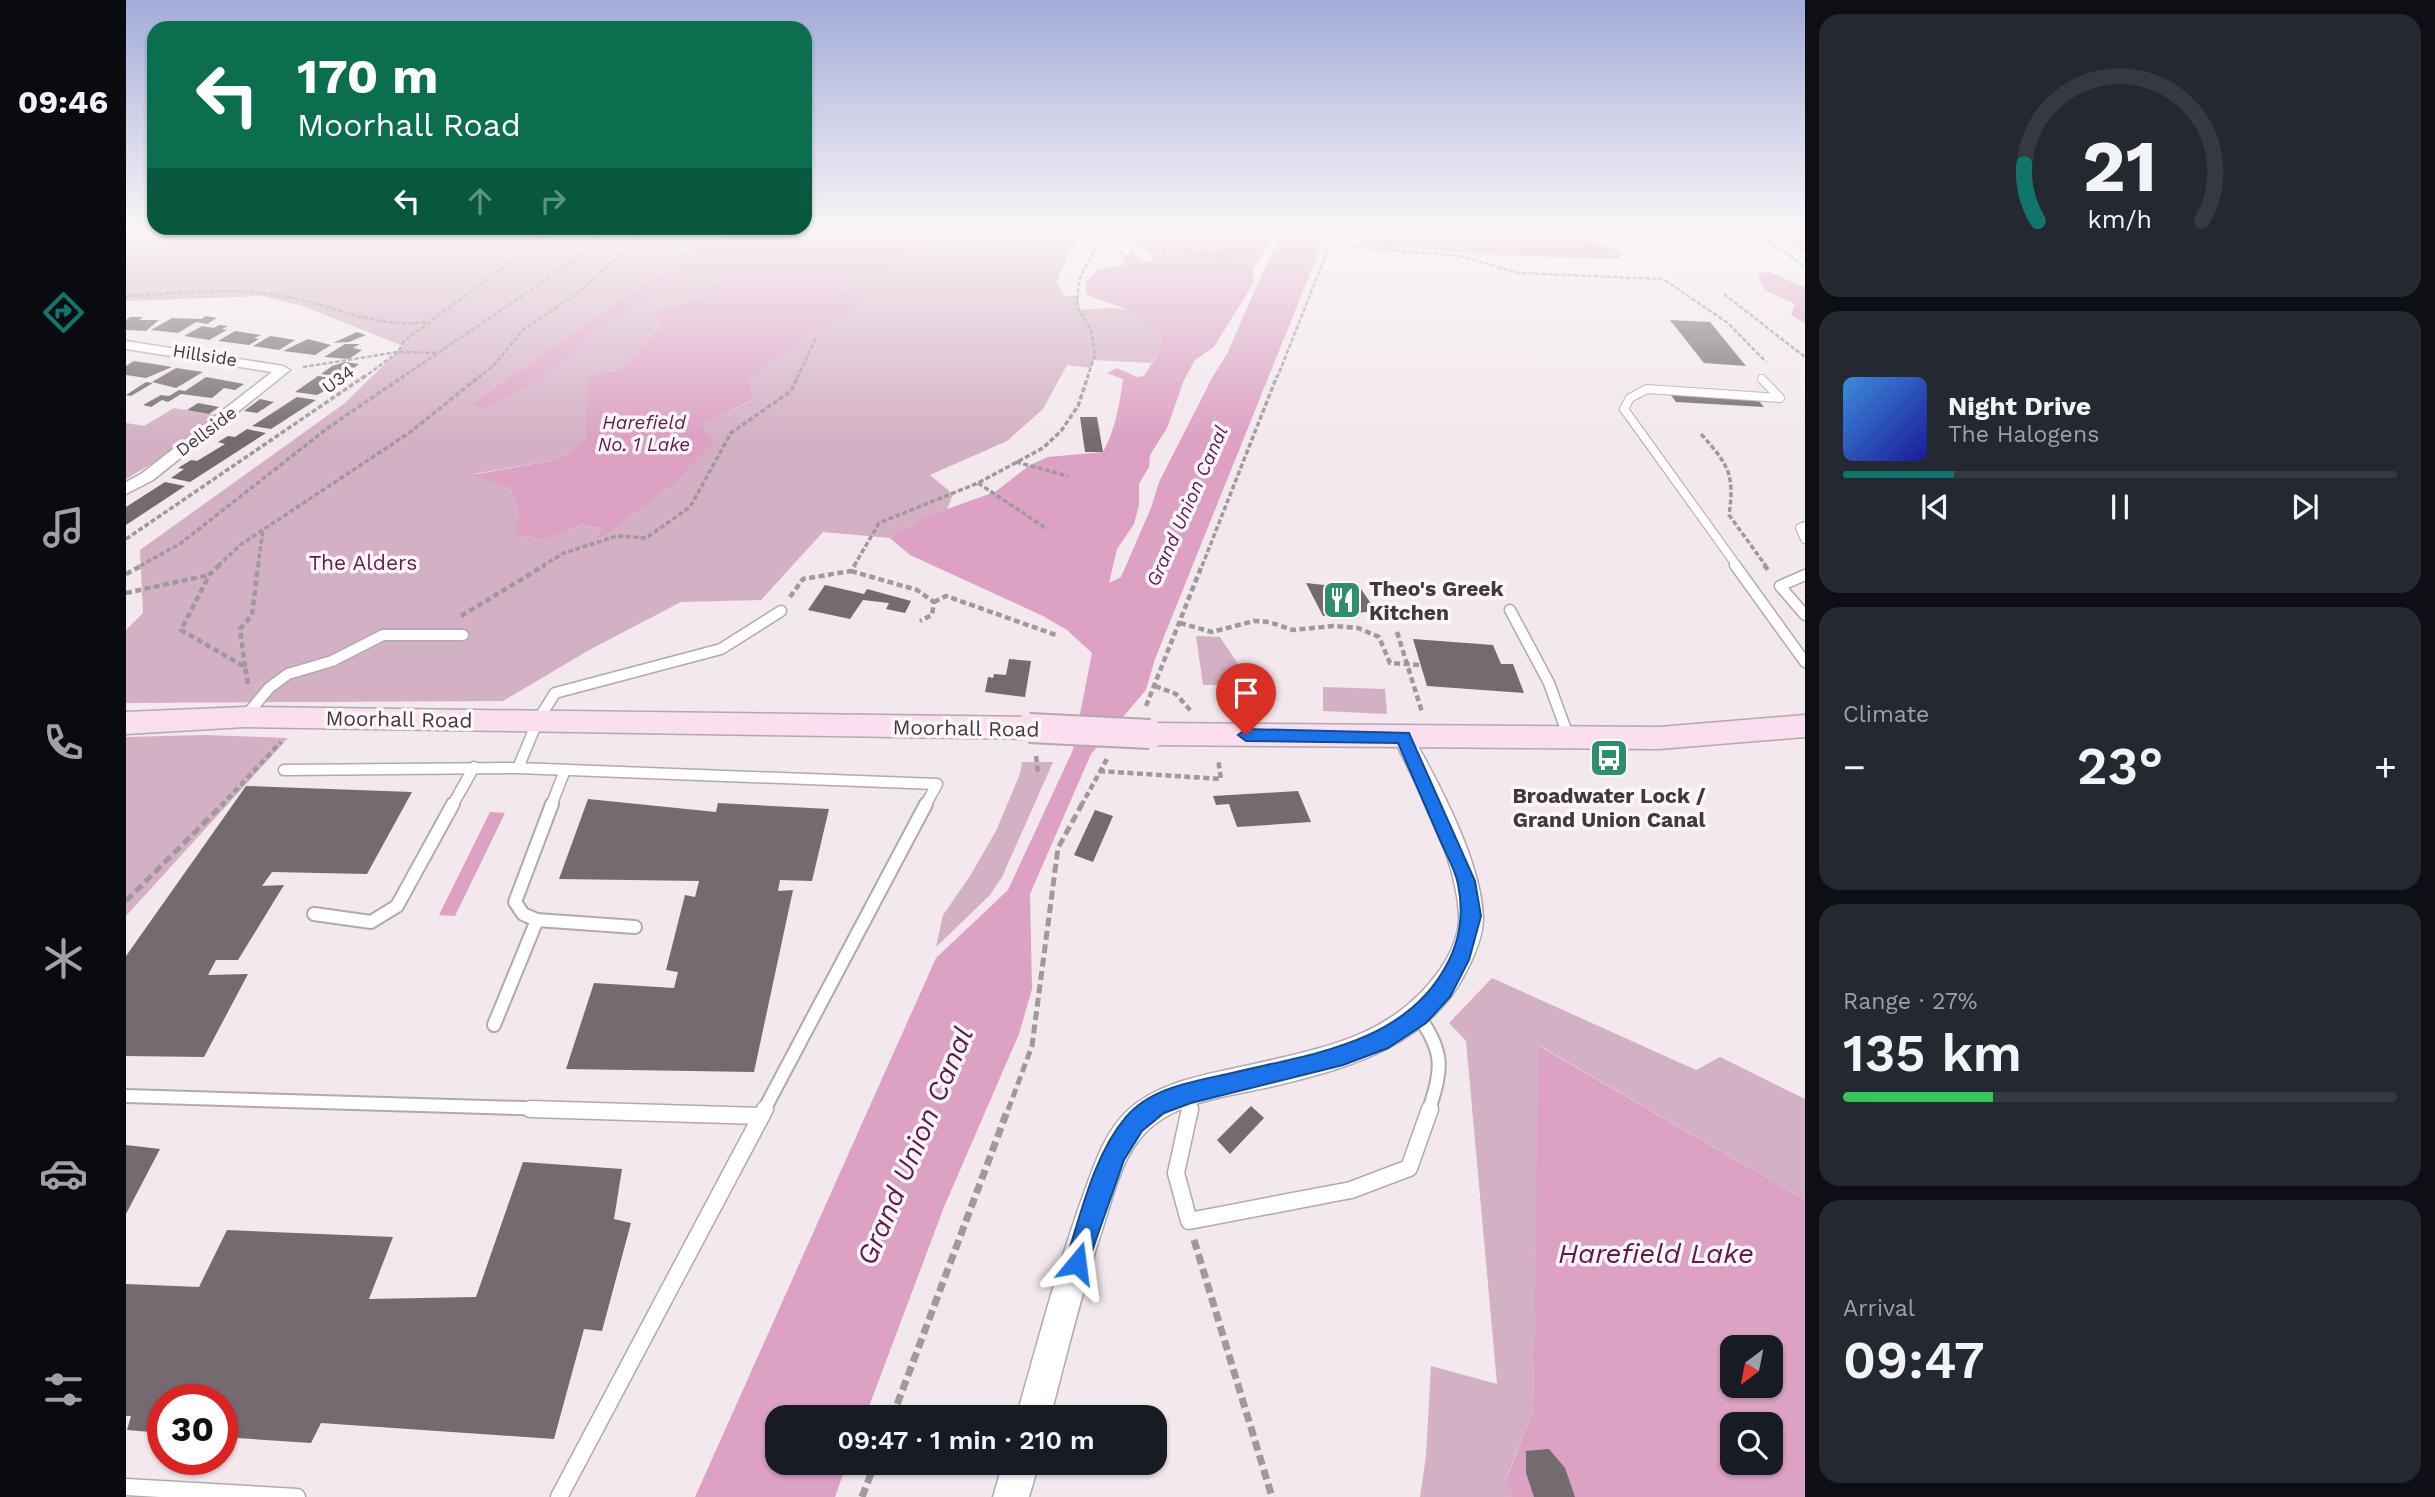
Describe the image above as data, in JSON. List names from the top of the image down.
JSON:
{
  "streets": {
    "street": ["Hillside", "Dellside", "Moorhall Road"],
    "path": ["U34"]
  },
  "crossings": [
    ["Hillside", "Dellside"]
  ],
  "water": ["Harefield No. 1 Lake", "Grand Union Canal", "Harefield Lake"],
  "parks": ["The Alders"],
  "places": {
    "restaurant": ["Theo's Greek Kitchen"],
    "bus stop": ["Broadwater Lock / Grand Union Canal"]
  },
  "north": "bottom left",
  "page": {
    "tabs": "09:46",
    "turn": ["170 m", "Moorhall Road"],
    "song": ["Night Drive", "The Halogens"],
    "tile": [
      "Climate",
      ["Range · 27%", "135 km"],
      ["Arrival", "09:47"]
    ],
    "heat": ["−", "23°", "+"],
    "limit": "30",
    "trip": "09:47 · 1 min · 210 m",
    "gauge": ["21", "km/h"]
  }
}
